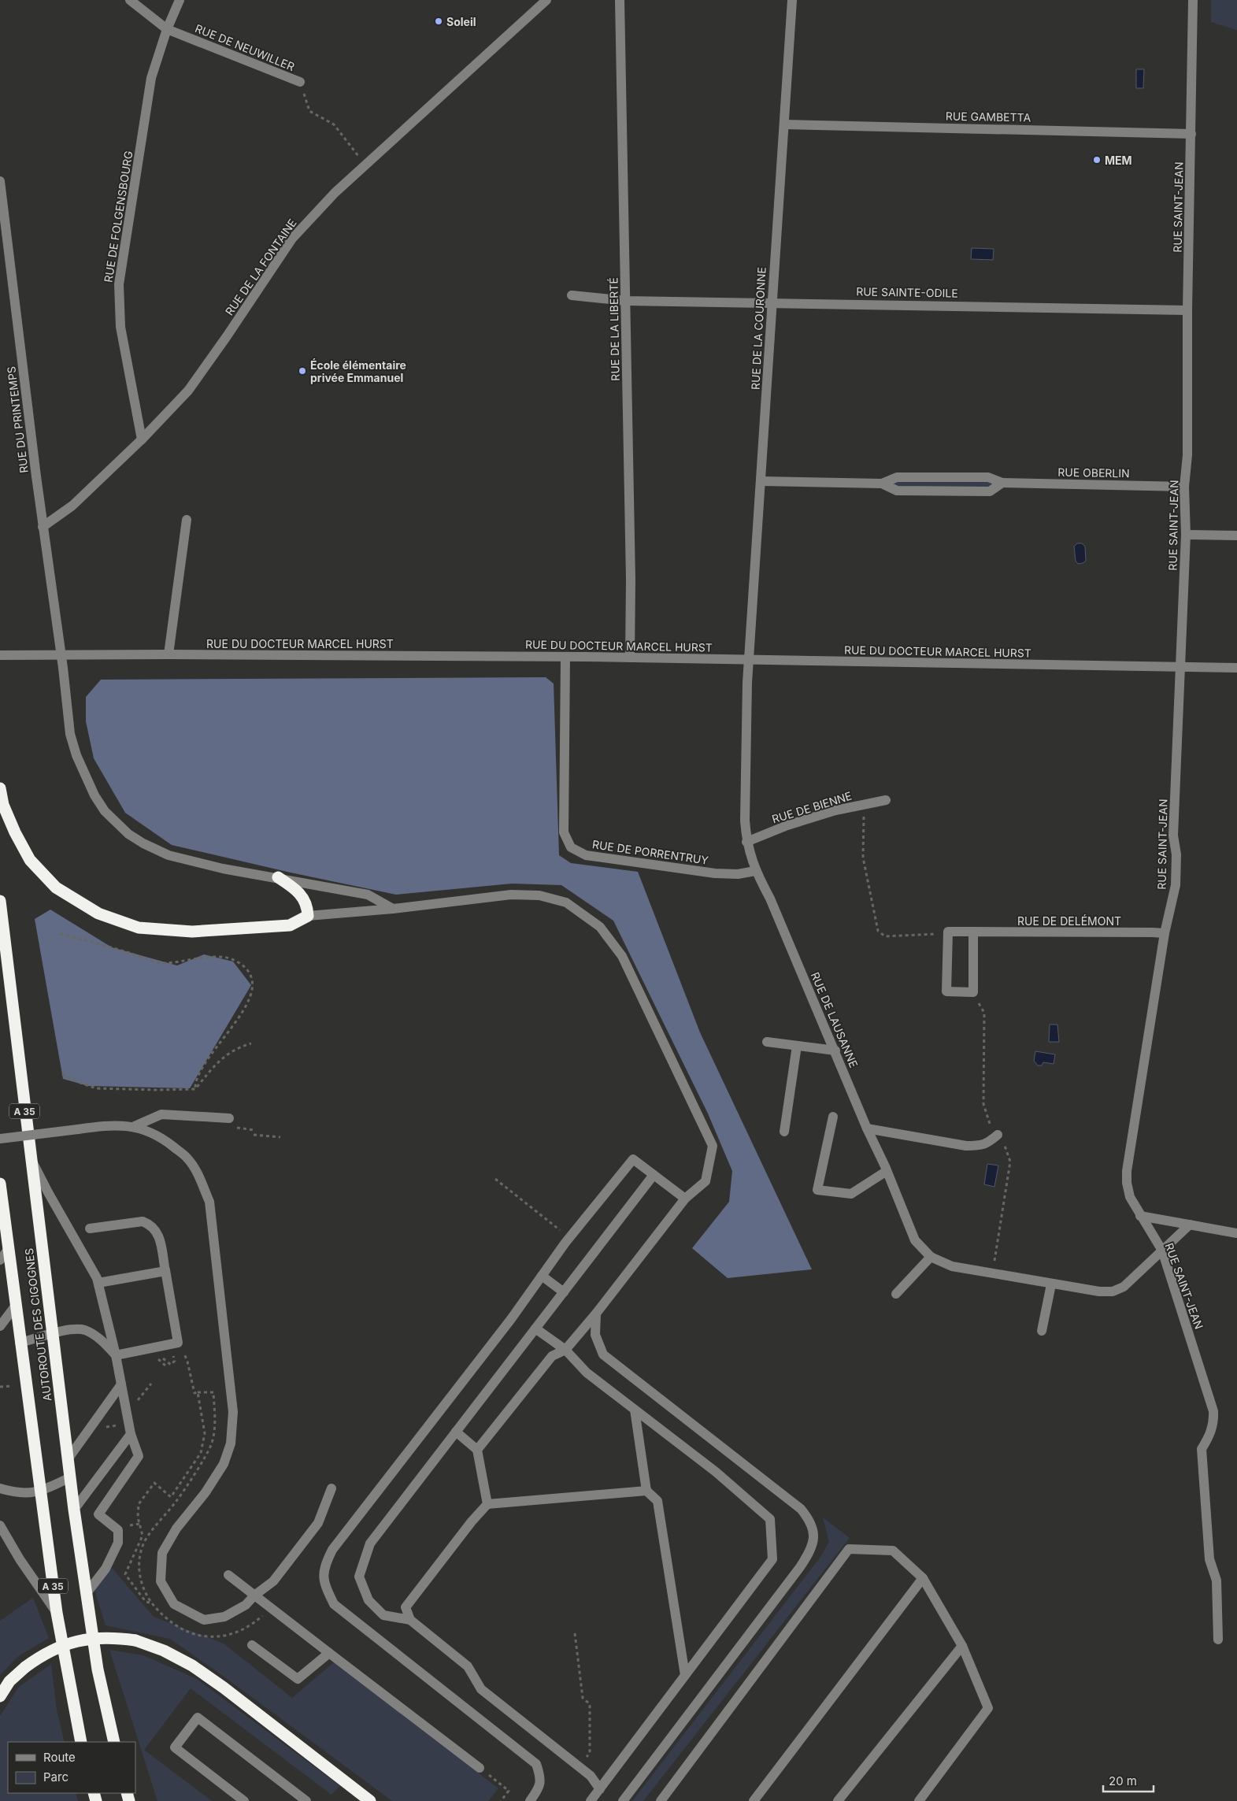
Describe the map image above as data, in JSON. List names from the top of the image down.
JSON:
{
  "streets": {
    "highway": ["A 35", "AUTOROUTE DES CIGOGNES"],
    "street": [
      "RUE DE NEUWILLER",
      "RUE GAMBETTA",
      "RUE SAINT-JEAN",
      "RUE DE FOLGENSBOURG",
      "RUE DE LA FONTAINE",
      "RUE SAINTE-ODILE",
      "RUE DE LA COURONNE",
      "RUE DE LA LIBERTÉ",
      "RUE DU PRINTEMPS",
      "RUE OBERLIN",
      "RUE DU DOCTEUR MARCEL HURST",
      "RUE DE BIENNE",
      "RUE DE PORRENTRUY",
      "RUE DE DELÉMONT",
      "RUE DE LAUSANNE"
    ]
  },
  "crossings": [
    ["RUE DE NEUWILLER", "RUE DE FOLGENSBOURG"],
    ["RUE DE NEUWILLER", "RUE DE LA FONTAINE"],
    ["RUE GAMBETTA", "RUE SAINT-JEAN"],
    ["RUE GAMBETTA", "RUE DE LA COURONNE"],
    ["RUE SAINT-JEAN", "RUE SAINTE-ODILE"],
    ["RUE SAINT-JEAN", "RUE OBERLIN"],
    ["RUE SAINT-JEAN", "RUE DU DOCTEUR MARCEL HURST"],
    ["RUE SAINT-JEAN", "RUE DE DELÉMONT"],
    ["RUE SAINT-JEAN", "RUE DE LAUSANNE"],
    ["RUE DE FOLGENSBOURG", "RUE DE LA FONTAINE"],
    ["RUE DE LA FONTAINE", "RUE DU PRINTEMPS"],
    ["RUE SAINTE-ODILE", "RUE DE LA COURONNE"],
    ["RUE SAINTE-ODILE", "RUE DE LA LIBERTÉ"],
    ["RUE DE LA COURONNE", "RUE OBERLIN"],
    ["RUE DE LA COURONNE", "RUE DU DOCTEUR MARCEL HURST"],
    ["RUE DE LA COURONNE", "RUE DE LAUSANNE"],
    ["RUE DE LA LIBERTÉ", "RUE DU DOCTEUR MARCEL HURST"],
    ["RUE DU PRINTEMPS", "RUE DU DOCTEUR MARCEL HURST"],
    ["RUE DU DOCTEUR MARCEL HURST", "RUE DE PORRENTRUY"],
    ["RUE DU DOCTEUR MARCEL HURST", "RUE DE LAUSANNE"],
    ["RUE DE BIENNE", "RUE DE LAUSANNE"],
    ["RUE DE PORRENTRUY", "RUE DE LAUSANNE"]
  ],
  "places": ["Soleil", "MEM", "École élémentaire privée Emmanuel"],
  "legend": ["Route", "Parc"],
  "scale_bar": "20 m"
}
